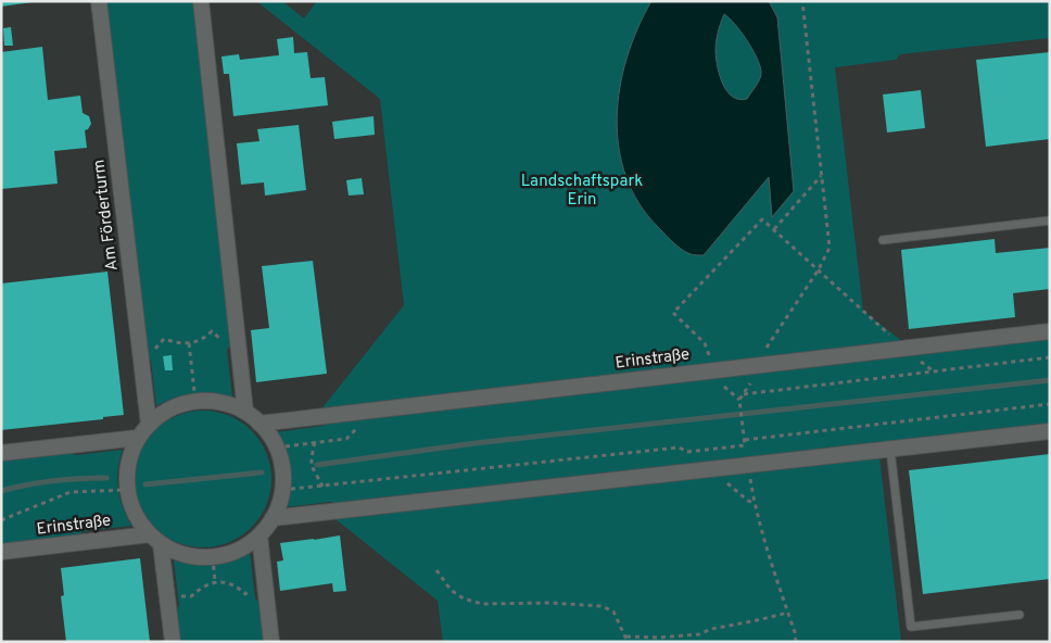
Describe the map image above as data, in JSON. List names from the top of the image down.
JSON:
{
  "streets": {
    "street": ["Am Förderturm", "Erinstraße"]
  },
  "crossings": [
    ["Am Förderturm", "Erinstraße"]
  ],
  "parks": ["Landschaftspark Erin"]
}
